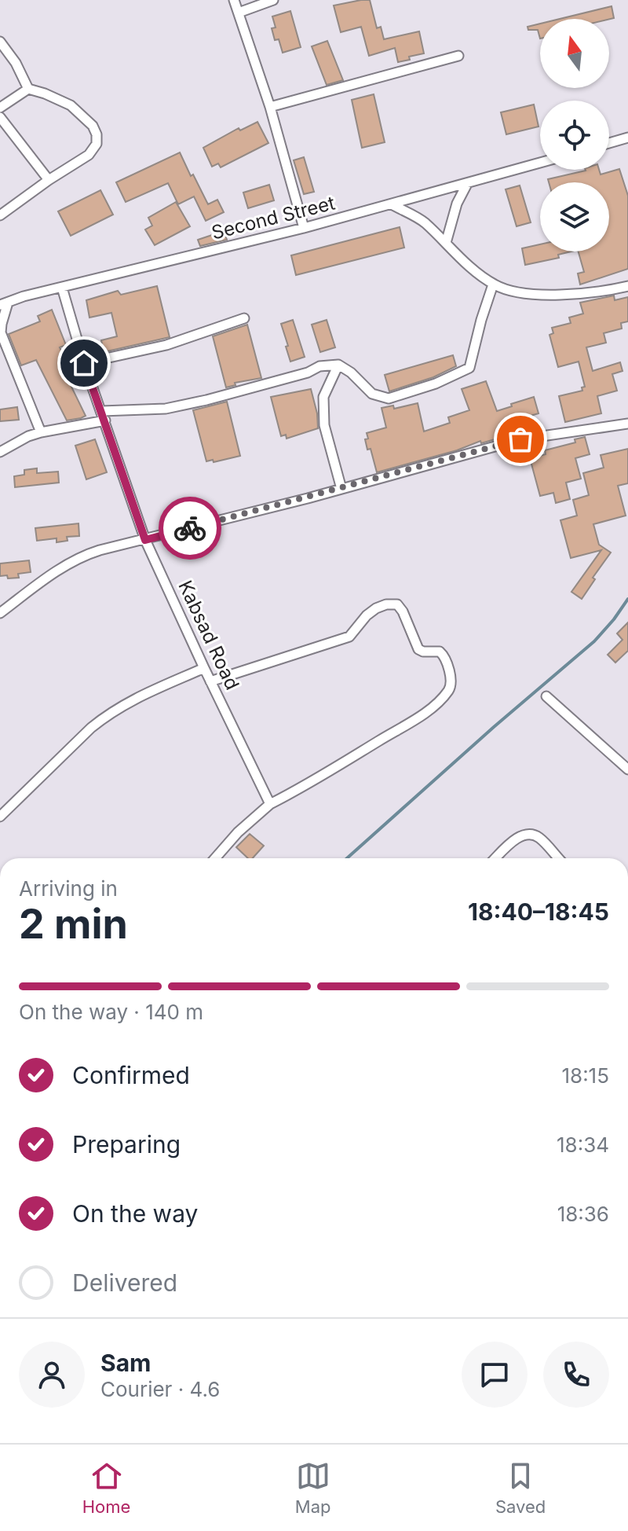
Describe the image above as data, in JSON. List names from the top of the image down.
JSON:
{
  "streets": {
    "street": ["Second Street", "Kabsad Road"]
  },
  "crossings": [
    ["Second Street", "Kabsad Road"]
  ],
  "north": "top",
  "page": {
    "heading": ["2 min", "Arriving in", "18:40–18:45"],
    "panel": ["Sam", "Courier · 4.6"],
    "bar": "On the way · 140 m",
    "list": [
      ["Confirmed", "18:15"],
      ["Preparing", "18:34"],
      ["On the way", "18:36"],
      "Delivered"
    ],
    "tabs": ["Home", "Map", "Saved"]
  }
}
